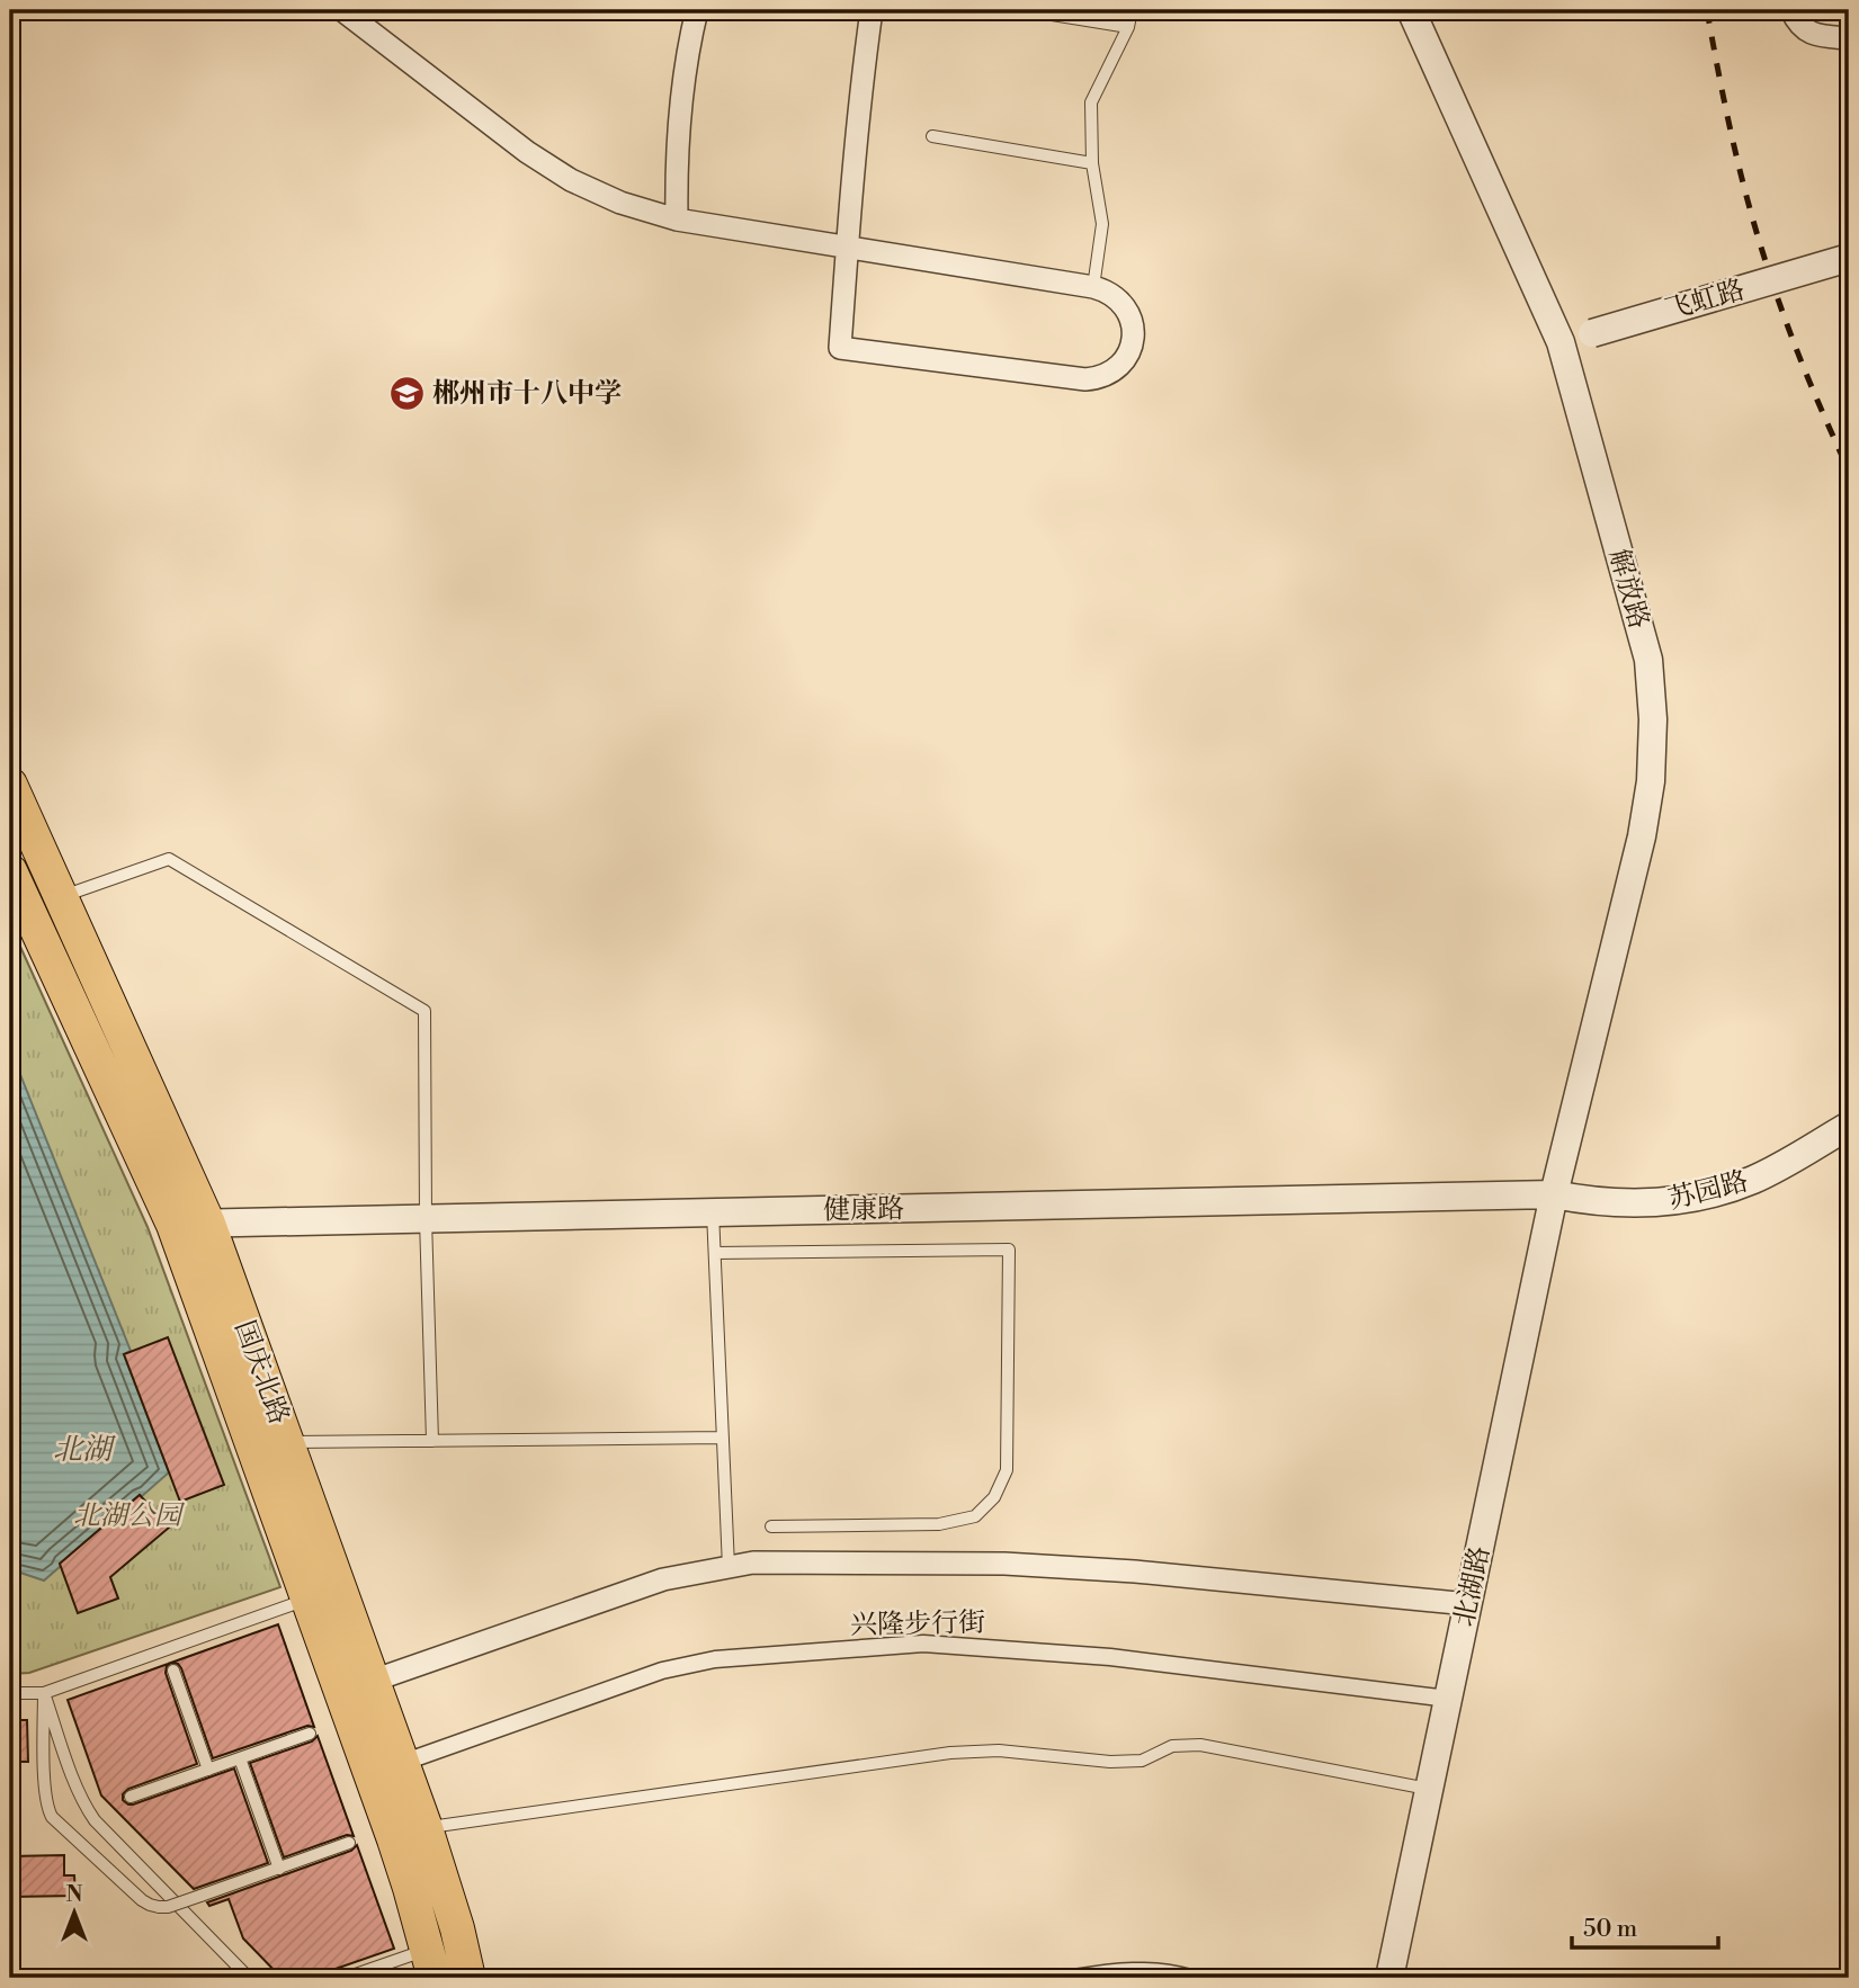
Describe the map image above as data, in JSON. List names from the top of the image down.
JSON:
{
  "streets": {
    "main road": ["国庆北路"],
    "street": [
      "飞虹路",
      "解放路",
      "苏园路",
      "健康路",
      "北湖路",
      "兴隆步行街"
    ]
  },
  "crossings": [
    ["飞虹路", "解放路"],
    ["解放路", "苏园路"],
    ["解放路", "健康路"],
    ["解放路", "北湖路"],
    ["苏园路", "健康路"],
    ["苏园路", "北湖路"],
    ["健康路", "国庆北路"],
    ["健康路", "北湖路"],
    ["国庆北路", "兴隆步行街"],
    ["北湖路", "兴隆步行街"]
  ],
  "water": ["北湖"],
  "parks": ["北湖公园"],
  "places": {
    "school or university": ["郴州市十八中学"]
  },
  "scale_bar": "50 m",
  "north": "top"
}
